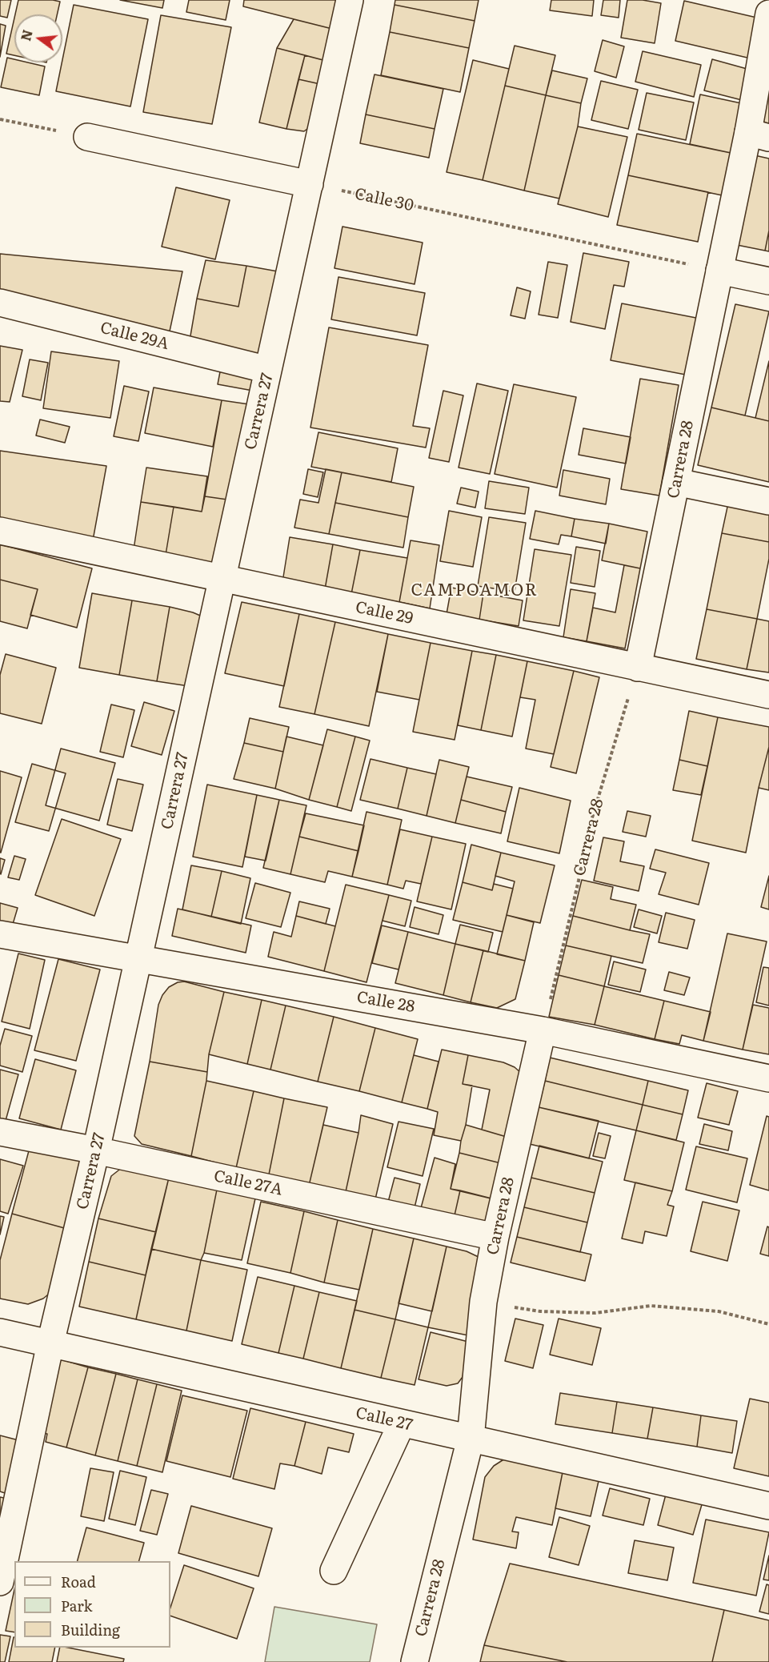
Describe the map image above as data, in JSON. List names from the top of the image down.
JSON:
{
  "streets": {
    "street": [
      "Calle 29A",
      "Carrera 27",
      "Carrera 28",
      "Calle 29",
      "Calle 28",
      "Calle 27A",
      "Calle 27"
    ],
    "path": ["Calle 30"]
  },
  "crossings": [
    ["Calle 30", "Carrera 27"],
    ["Calle 30", "Carrera 28"],
    ["Calle 29A", "Carrera 27"],
    ["Carrera 27", "Calle 29"],
    ["Carrera 27", "Calle 28"],
    ["Carrera 27", "Calle 27A"],
    ["Carrera 27", "Calle 27"],
    ["Carrera 28", "Calle 29"],
    ["Carrera 28", "Calle 28"],
    ["Carrera 28", "Calle 27A"],
    ["Carrera 28", "Calle 27"]
  ],
  "districts": ["CAMPOAMOR"],
  "legend": ["Road", "Park", "Building"],
  "north": "left"
}
